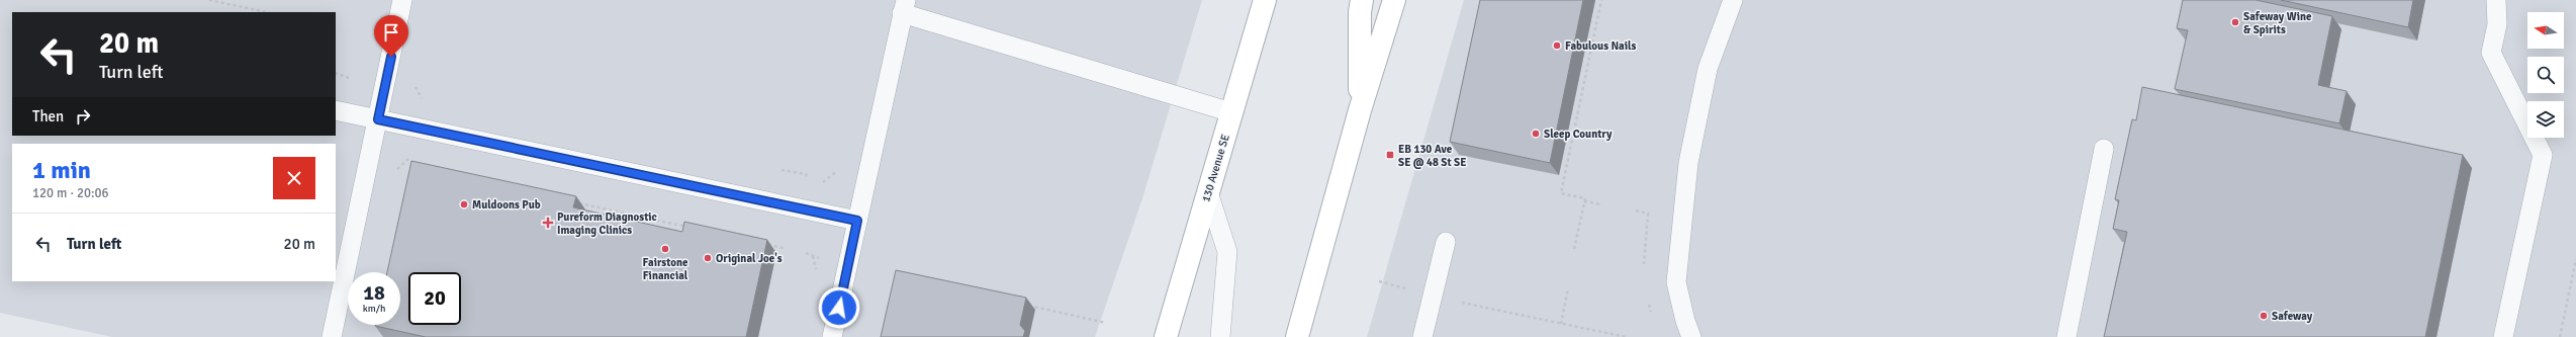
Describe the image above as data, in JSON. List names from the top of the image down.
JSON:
{
  "streets": {
    "main road": ["130 Avenue SE"]
  },
  "places": {
    "other": [
      "Safeway Wine & Spirits",
      "Fabulous Nails",
      "Sleep Country",
      "Muldoons Pub",
      "Fairstone Financial",
      "Original Joe's",
      "Safeway"
    ],
    "transit": ["EB 130 Ave SE @ 48 St SE"],
    "health": ["Pureform Diagnostic Imaging Clinics"]
  },
  "north": "left",
  "page": {
    "turn": ["20 m", "Turn left"],
    "then": "Then",
    "heading": ["1 min", "120 m · 20:06"],
    "list": [
      {
        "name": "Turn left",
        "value": "20 m"
      }
    ],
    "speed": "18 km/h",
    "limit": "20"
  }
}
